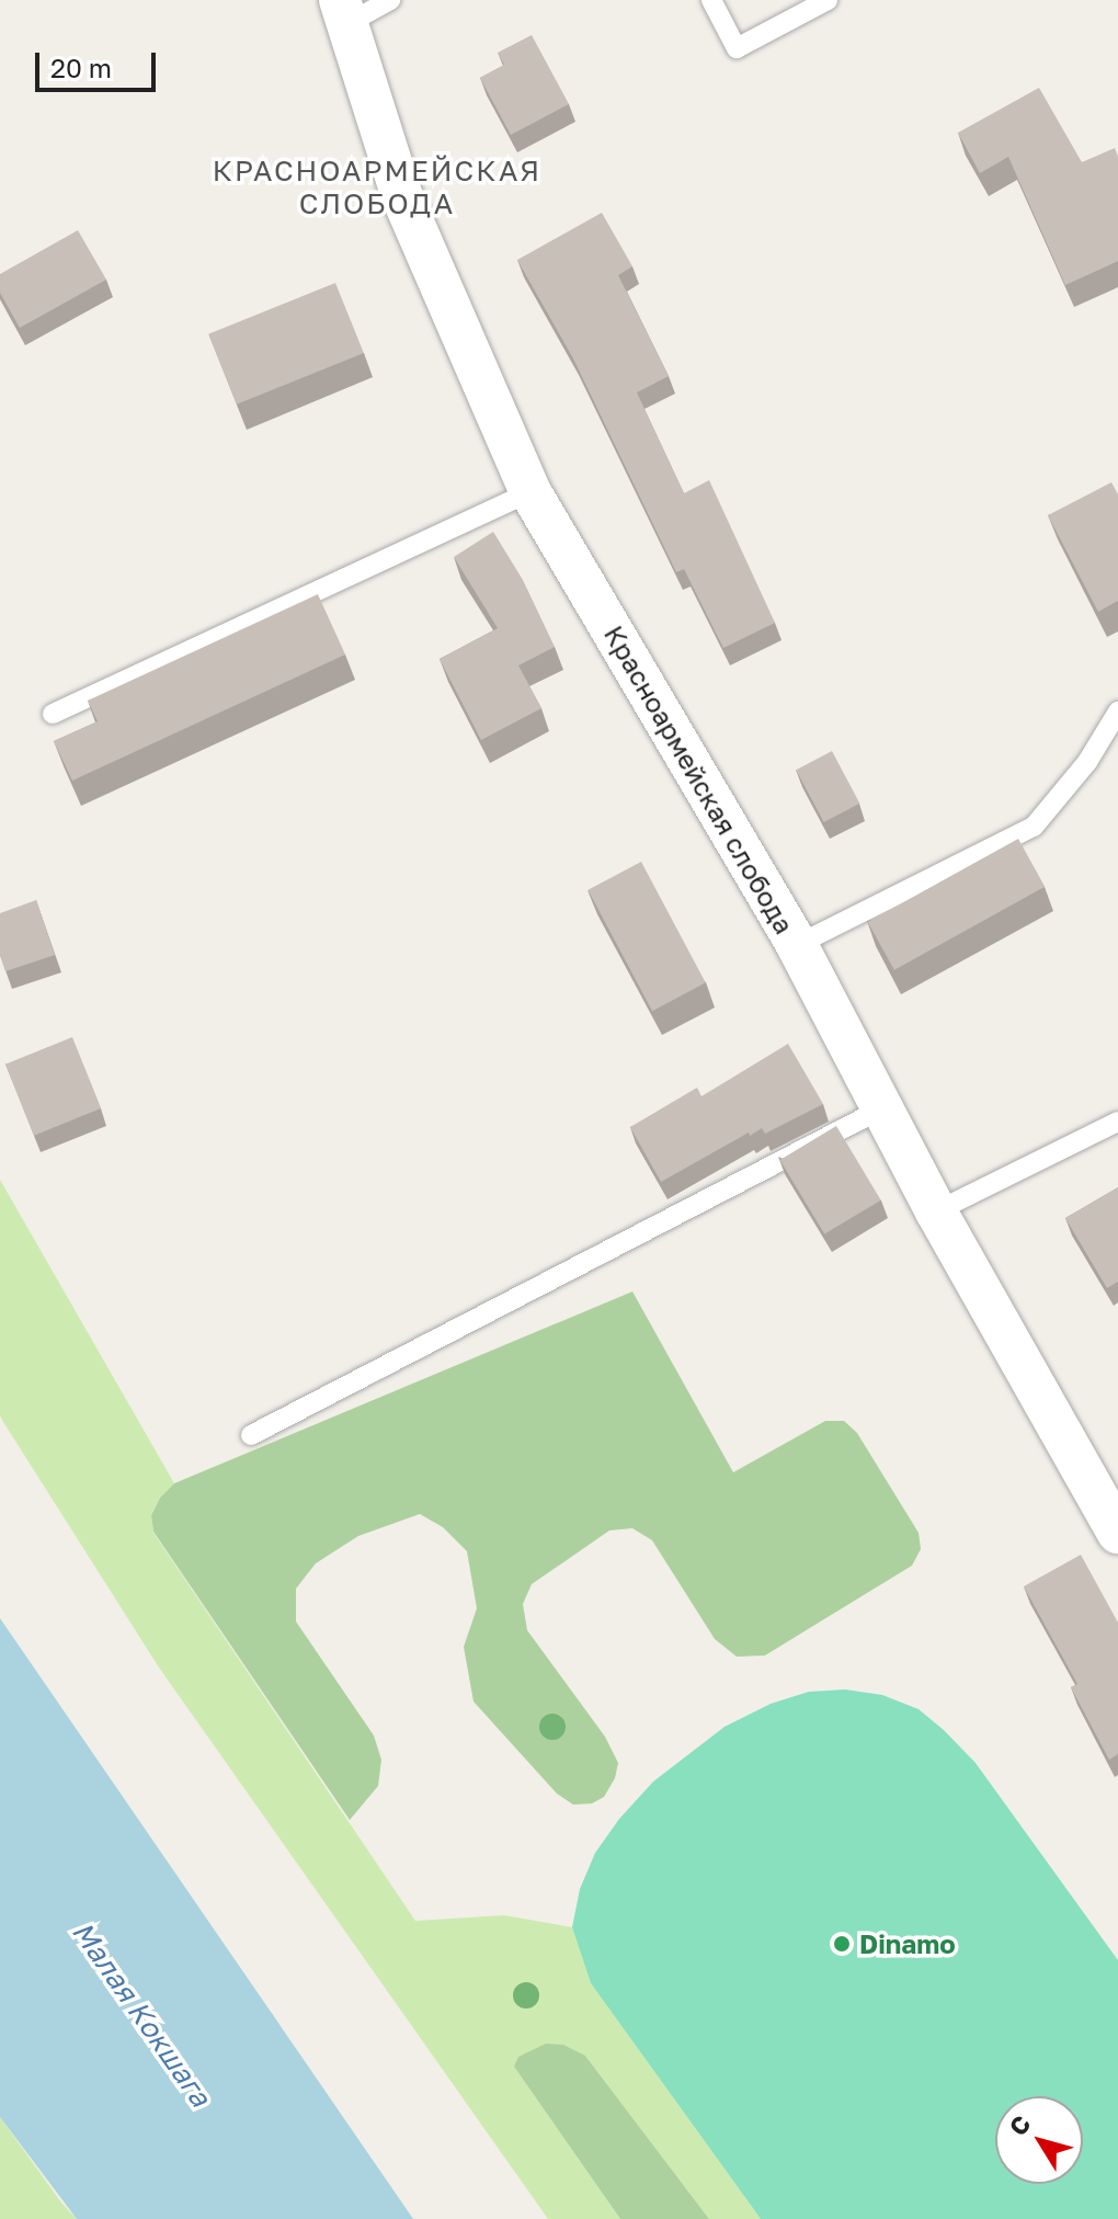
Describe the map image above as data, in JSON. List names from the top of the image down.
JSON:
{
  "streets": {
    "street": ["Красноармейская слобода"]
  },
  "districts": ["КРАСНОАРМЕЙСКАЯ СЛОБОДА"],
  "water": ["Малая Кокшага"],
  "places": ["Dinamo"],
  "scale_bar": "20 m",
  "north": "top left"
}
